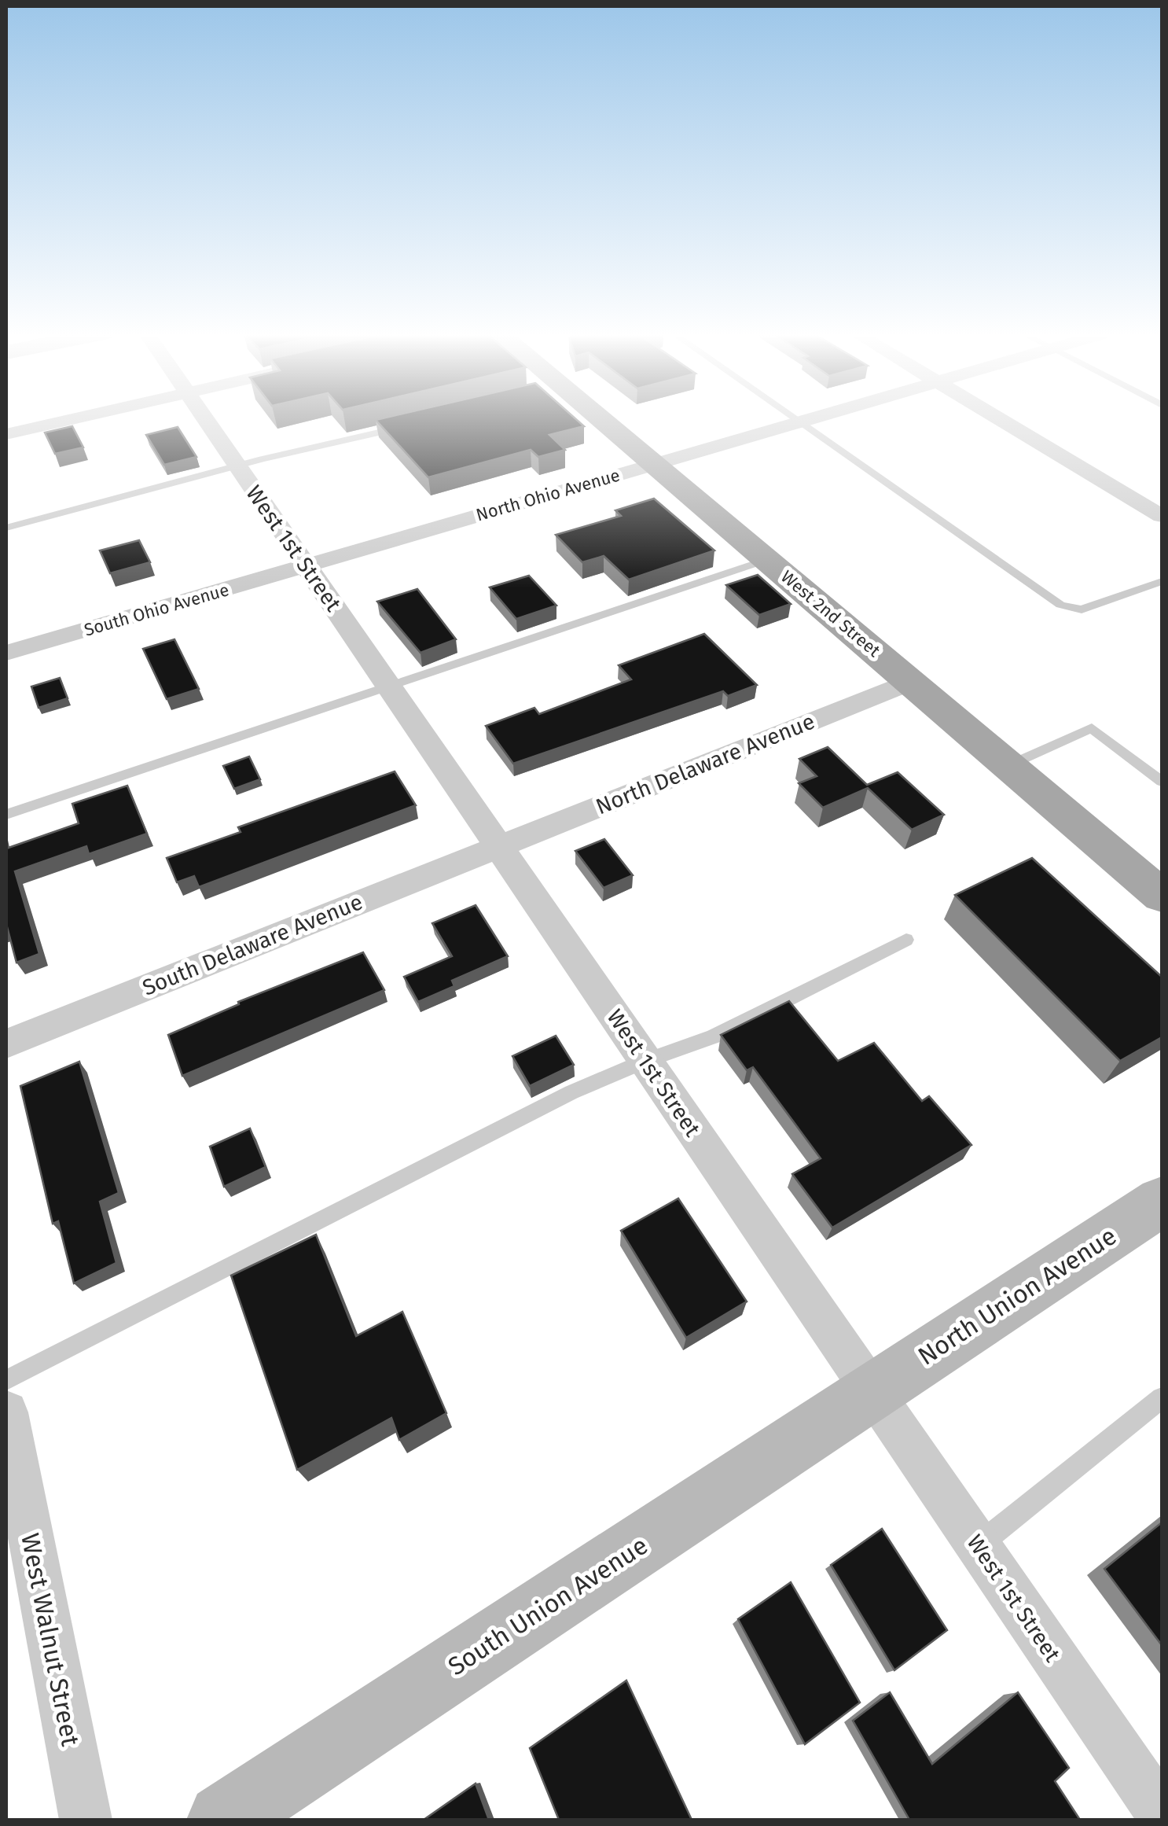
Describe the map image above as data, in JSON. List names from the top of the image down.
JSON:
{
  "streets": {
    "main road": ["West 2nd Street", "North Union Avenue", "South Union Avenue"],
    "street": [
      "North Ohio Avenue",
      "West 1st Street",
      "South Ohio Avenue",
      "North Delaware Avenue",
      "South Delaware Avenue",
      "West Walnut Street"
    ]
  },
  "crossings": [
    ["North Ohio Avenue", "West 1st Street"],
    ["North Ohio Avenue", "South Ohio Avenue"],
    ["North Ohio Avenue", "West 2nd Street"],
    ["West 1st Street", "South Ohio Avenue"],
    ["West 1st Street", "North Delaware Avenue"],
    ["West 1st Street", "South Delaware Avenue"],
    ["West 1st Street", "North Union Avenue"],
    ["West 1st Street", "South Union Avenue"],
    ["West 2nd Street", "North Delaware Avenue"],
    ["North Delaware Avenue", "South Delaware Avenue"],
    ["North Union Avenue", "South Union Avenue"]
  ]
}
